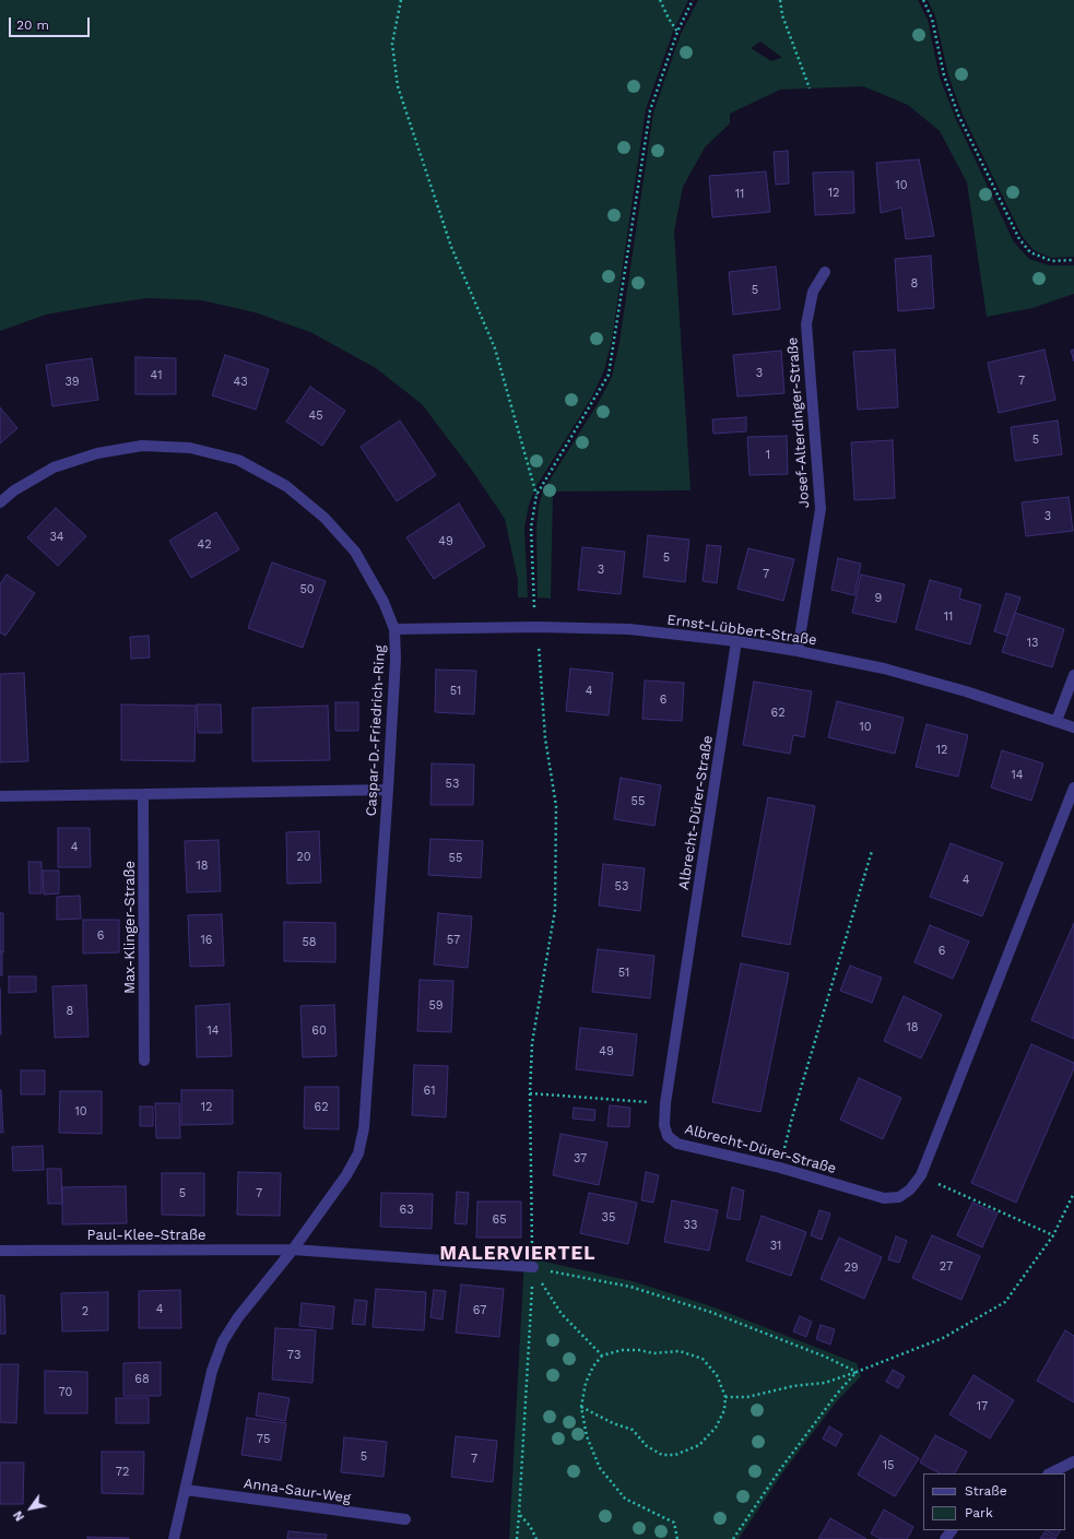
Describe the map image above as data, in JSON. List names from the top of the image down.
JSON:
{
  "streets": {
    "street": [
      "Josef-Alterdinger-Straße",
      "Ernst-Lübbert-Straße",
      "Caspar-D.-Friedrich-Ring",
      "Albrecht-Dürer-Straße",
      "Max-Klinger-Straße",
      "Paul-Klee-Straße",
      "Anna-Saur-Weg"
    ]
  },
  "crossings": [
    ["Josef-Alterdinger-Straße", "Ernst-Lübbert-Straße"],
    ["Ernst-Lübbert-Straße", "Caspar-D.-Friedrich-Ring"],
    ["Ernst-Lübbert-Straße", "Albrecht-Dürer-Straße"],
    ["Caspar-D.-Friedrich-Ring", "Paul-Klee-Straße"],
    ["Caspar-D.-Friedrich-Ring", "Anna-Saur-Weg"]
  ],
  "districts": ["MALERVIERTEL"],
  "house_numbers": [
    "10",
    "12",
    "11",
    "8",
    "5",
    "3",
    "41",
    "7",
    "39",
    "43",
    "45",
    "5",
    "1",
    "3",
    "34",
    "49",
    "42",
    "5",
    "3",
    "7",
    "50",
    "9",
    "11",
    "13",
    "51",
    "4",
    "6",
    "62",
    "10",
    "12",
    "14",
    "53",
    "55",
    "4",
    "20",
    "55",
    "18",
    "4",
    "53",
    "6",
    "16",
    "57",
    "58",
    "6",
    "51",
    "59",
    "8",
    "18",
    "14",
    "60",
    "49",
    "61",
    "12",
    "62",
    "10",
    "37",
    "5",
    "7",
    "63",
    "35",
    "65",
    "33",
    "31",
    "27",
    "29",
    "4",
    "67",
    "2",
    "73",
    "68",
    "70",
    "17",
    "75",
    "5",
    "7",
    "15",
    "72"
  ],
  "legend": ["Straße", "Park"],
  "scale_bar": "20 m",
  "north": "bottom left"
}
